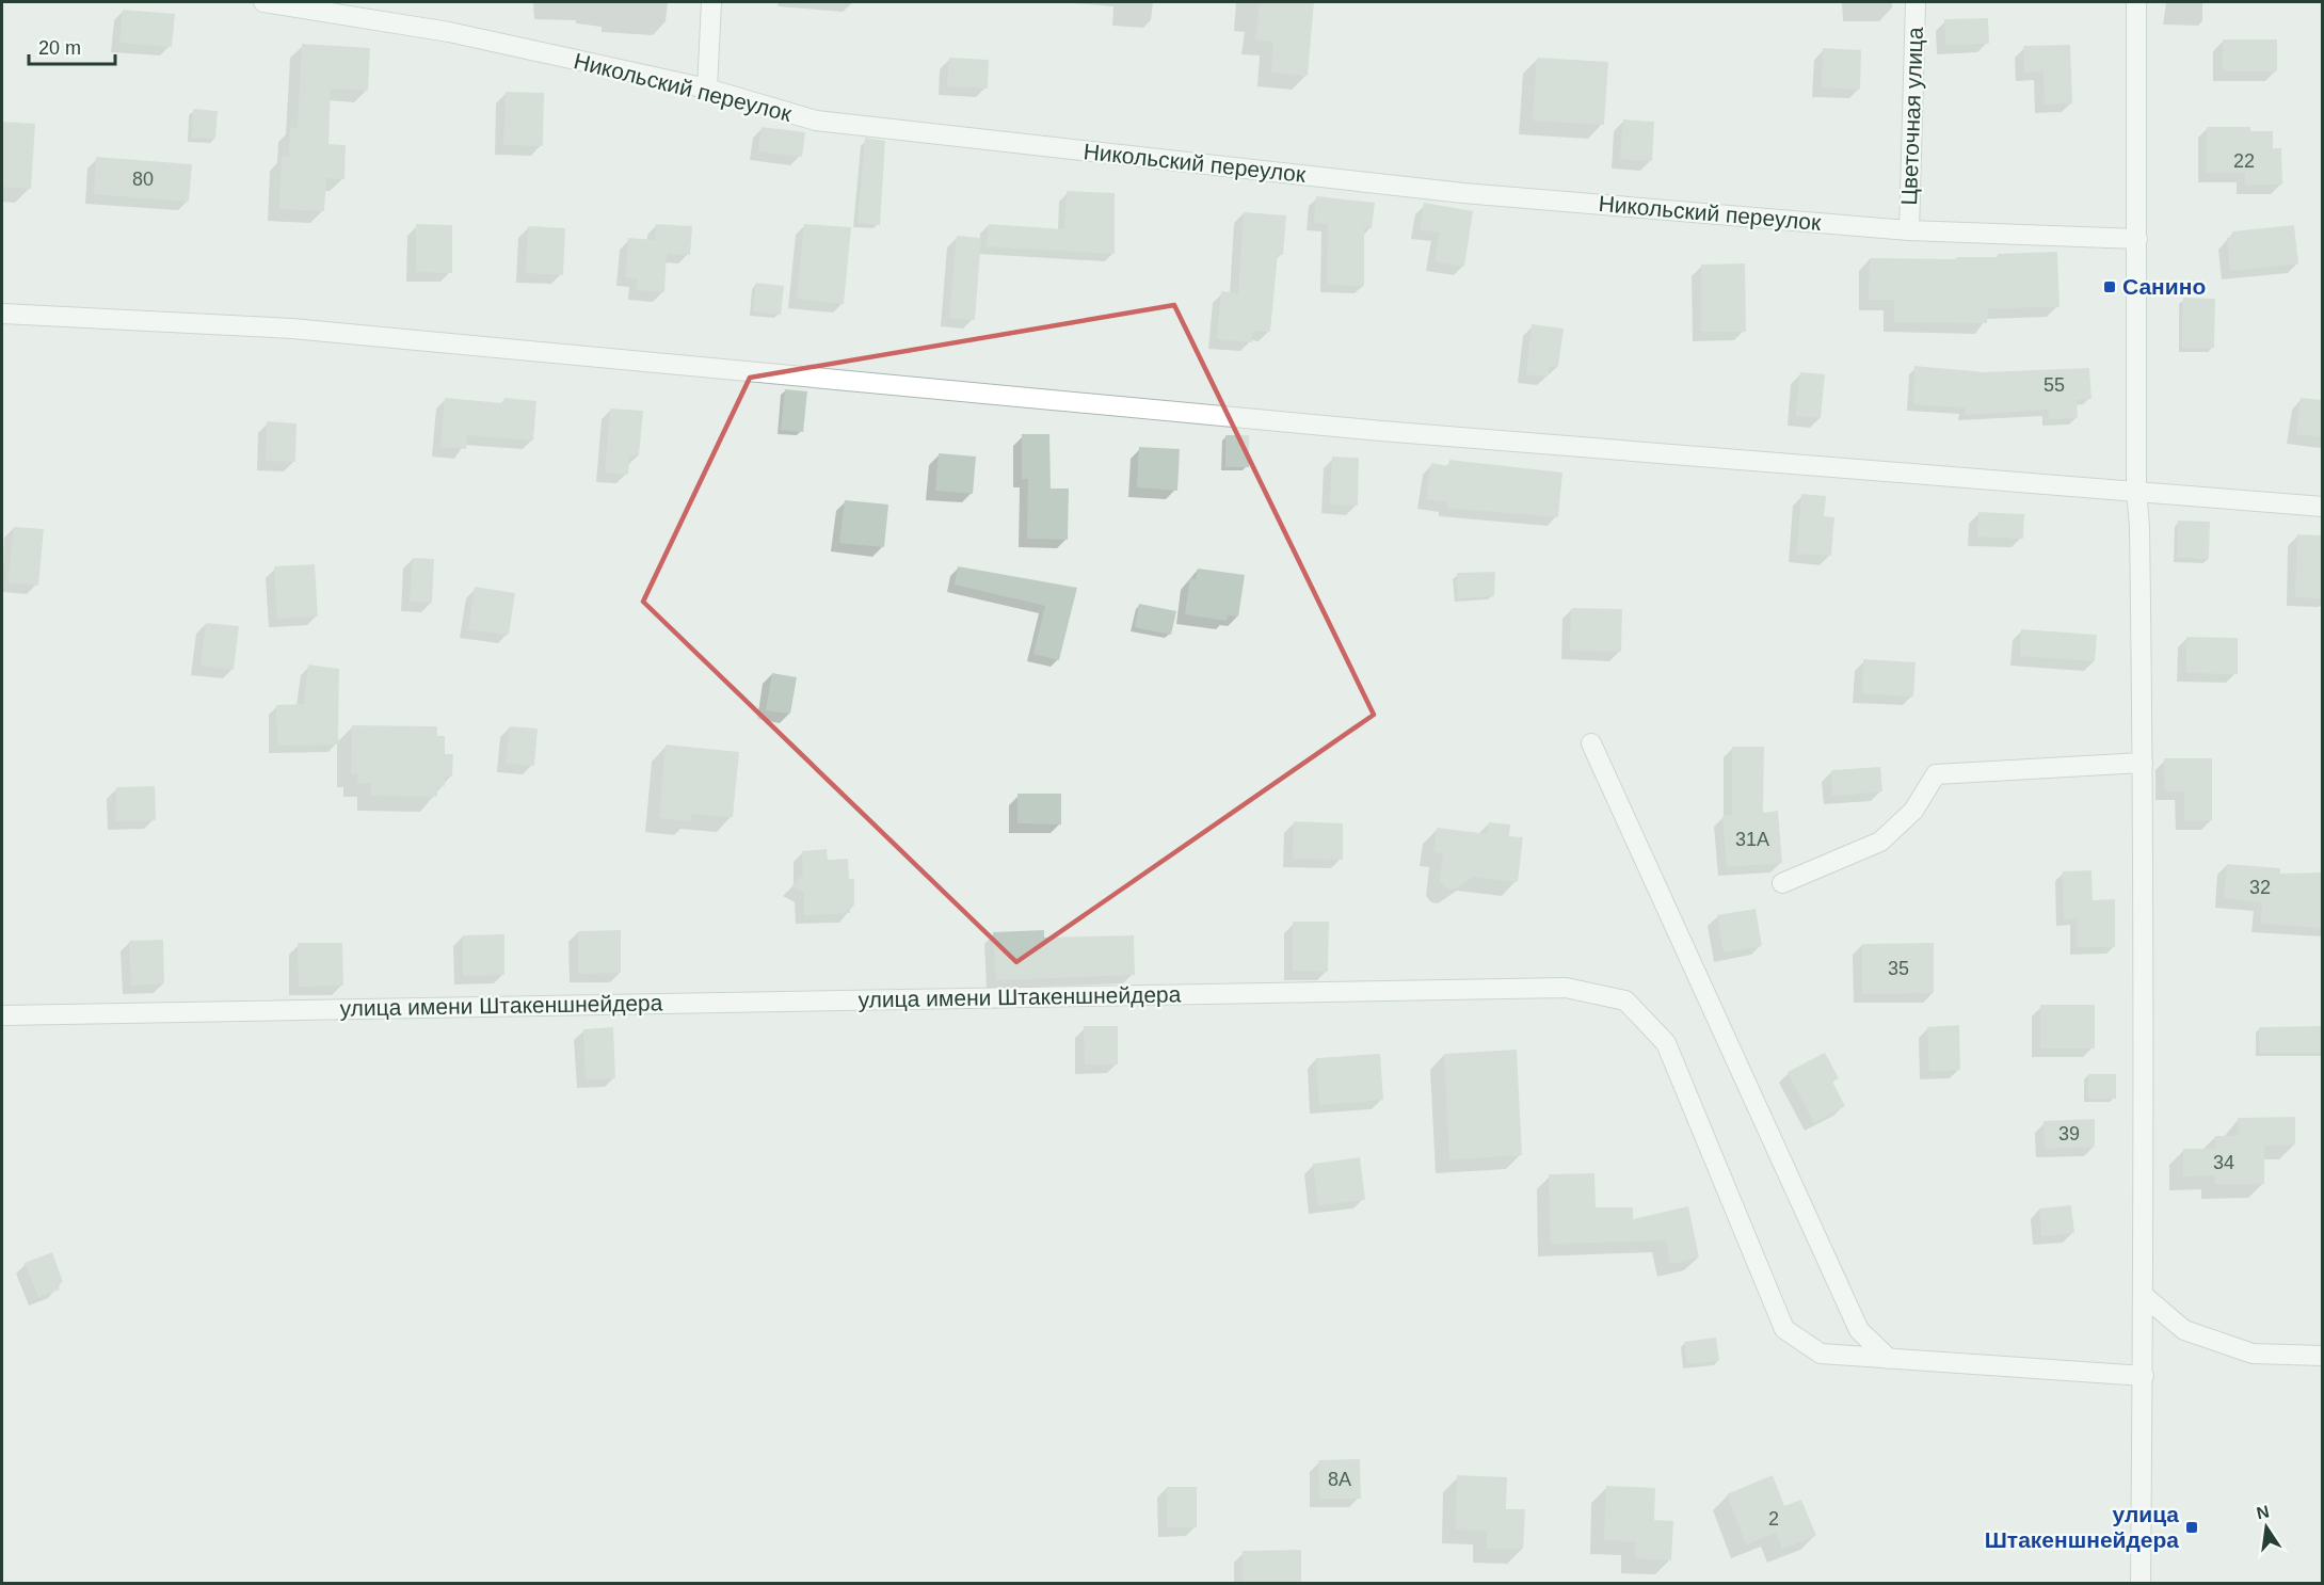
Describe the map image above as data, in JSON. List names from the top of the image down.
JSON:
{
  "streets": {
    "street": ["Никольский переулок", "Цветочная улица", "улица имени Штакеншнейдера"]
  },
  "crossings": [
    ["Никольский переулок", "Цветочная улица"]
  ],
  "places": {
    "transit": ["Санино", "улица Штакеншнейдера"]
  },
  "house_numbers": [
    "22",
    "80",
    "55",
    "31А",
    "32",
    "35",
    "39",
    "34",
    "8А",
    "2"
  ],
  "scale_bar": "20 m",
  "north": "top"
}
